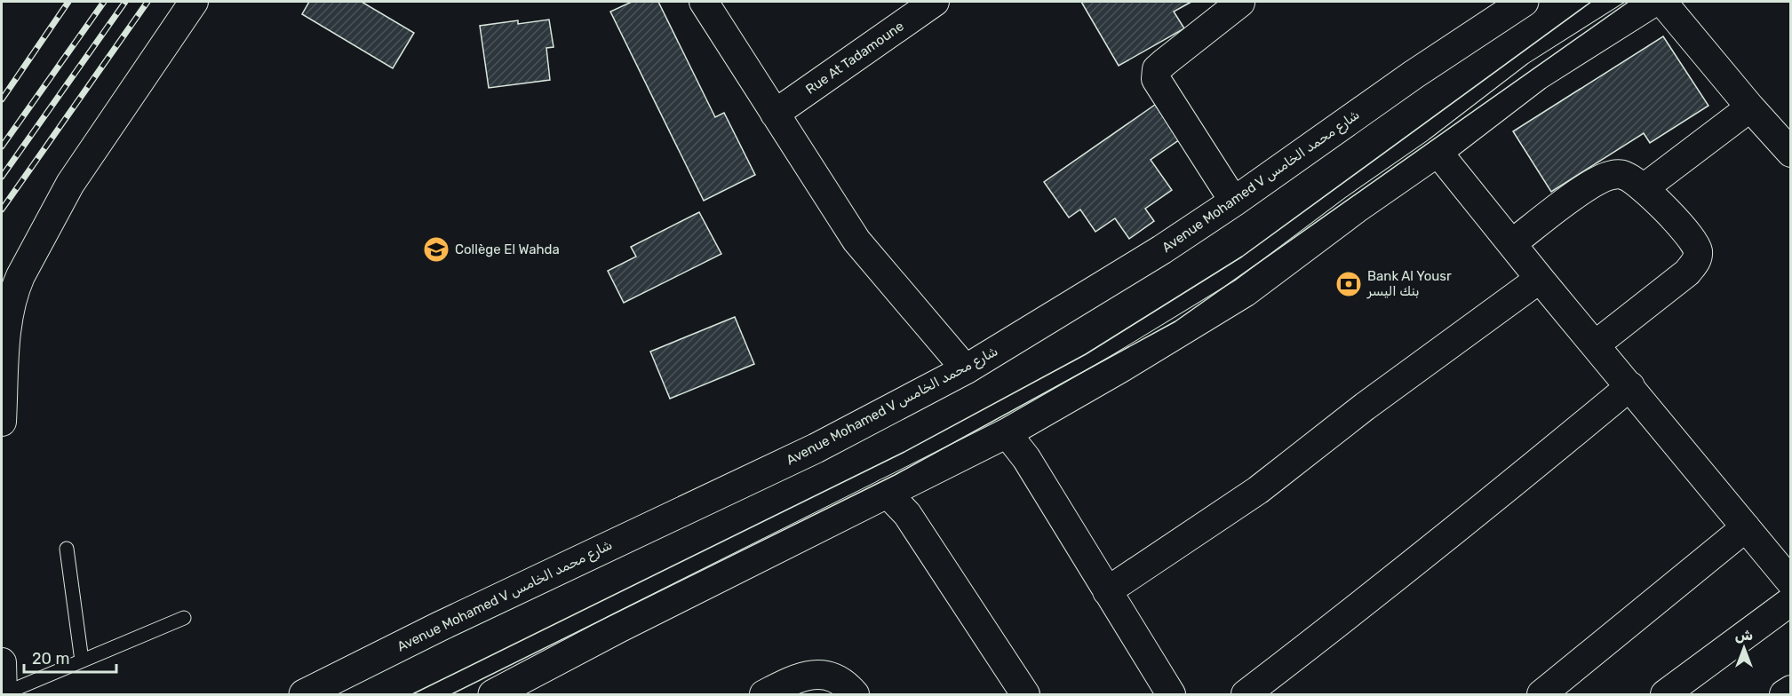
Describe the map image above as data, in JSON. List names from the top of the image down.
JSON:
{
  "streets": {
    "main road": ["Avenue Mohamed V شارع محمد الخامس"],
    "street": ["Rue At Tadamoune"]
  },
  "places": {
    "school or university": ["Collège El Wahda"],
    "bank": ["Bank Al Yousr بنك اليسر"]
  },
  "scale_bar": "20 m",
  "north": "top"
}
